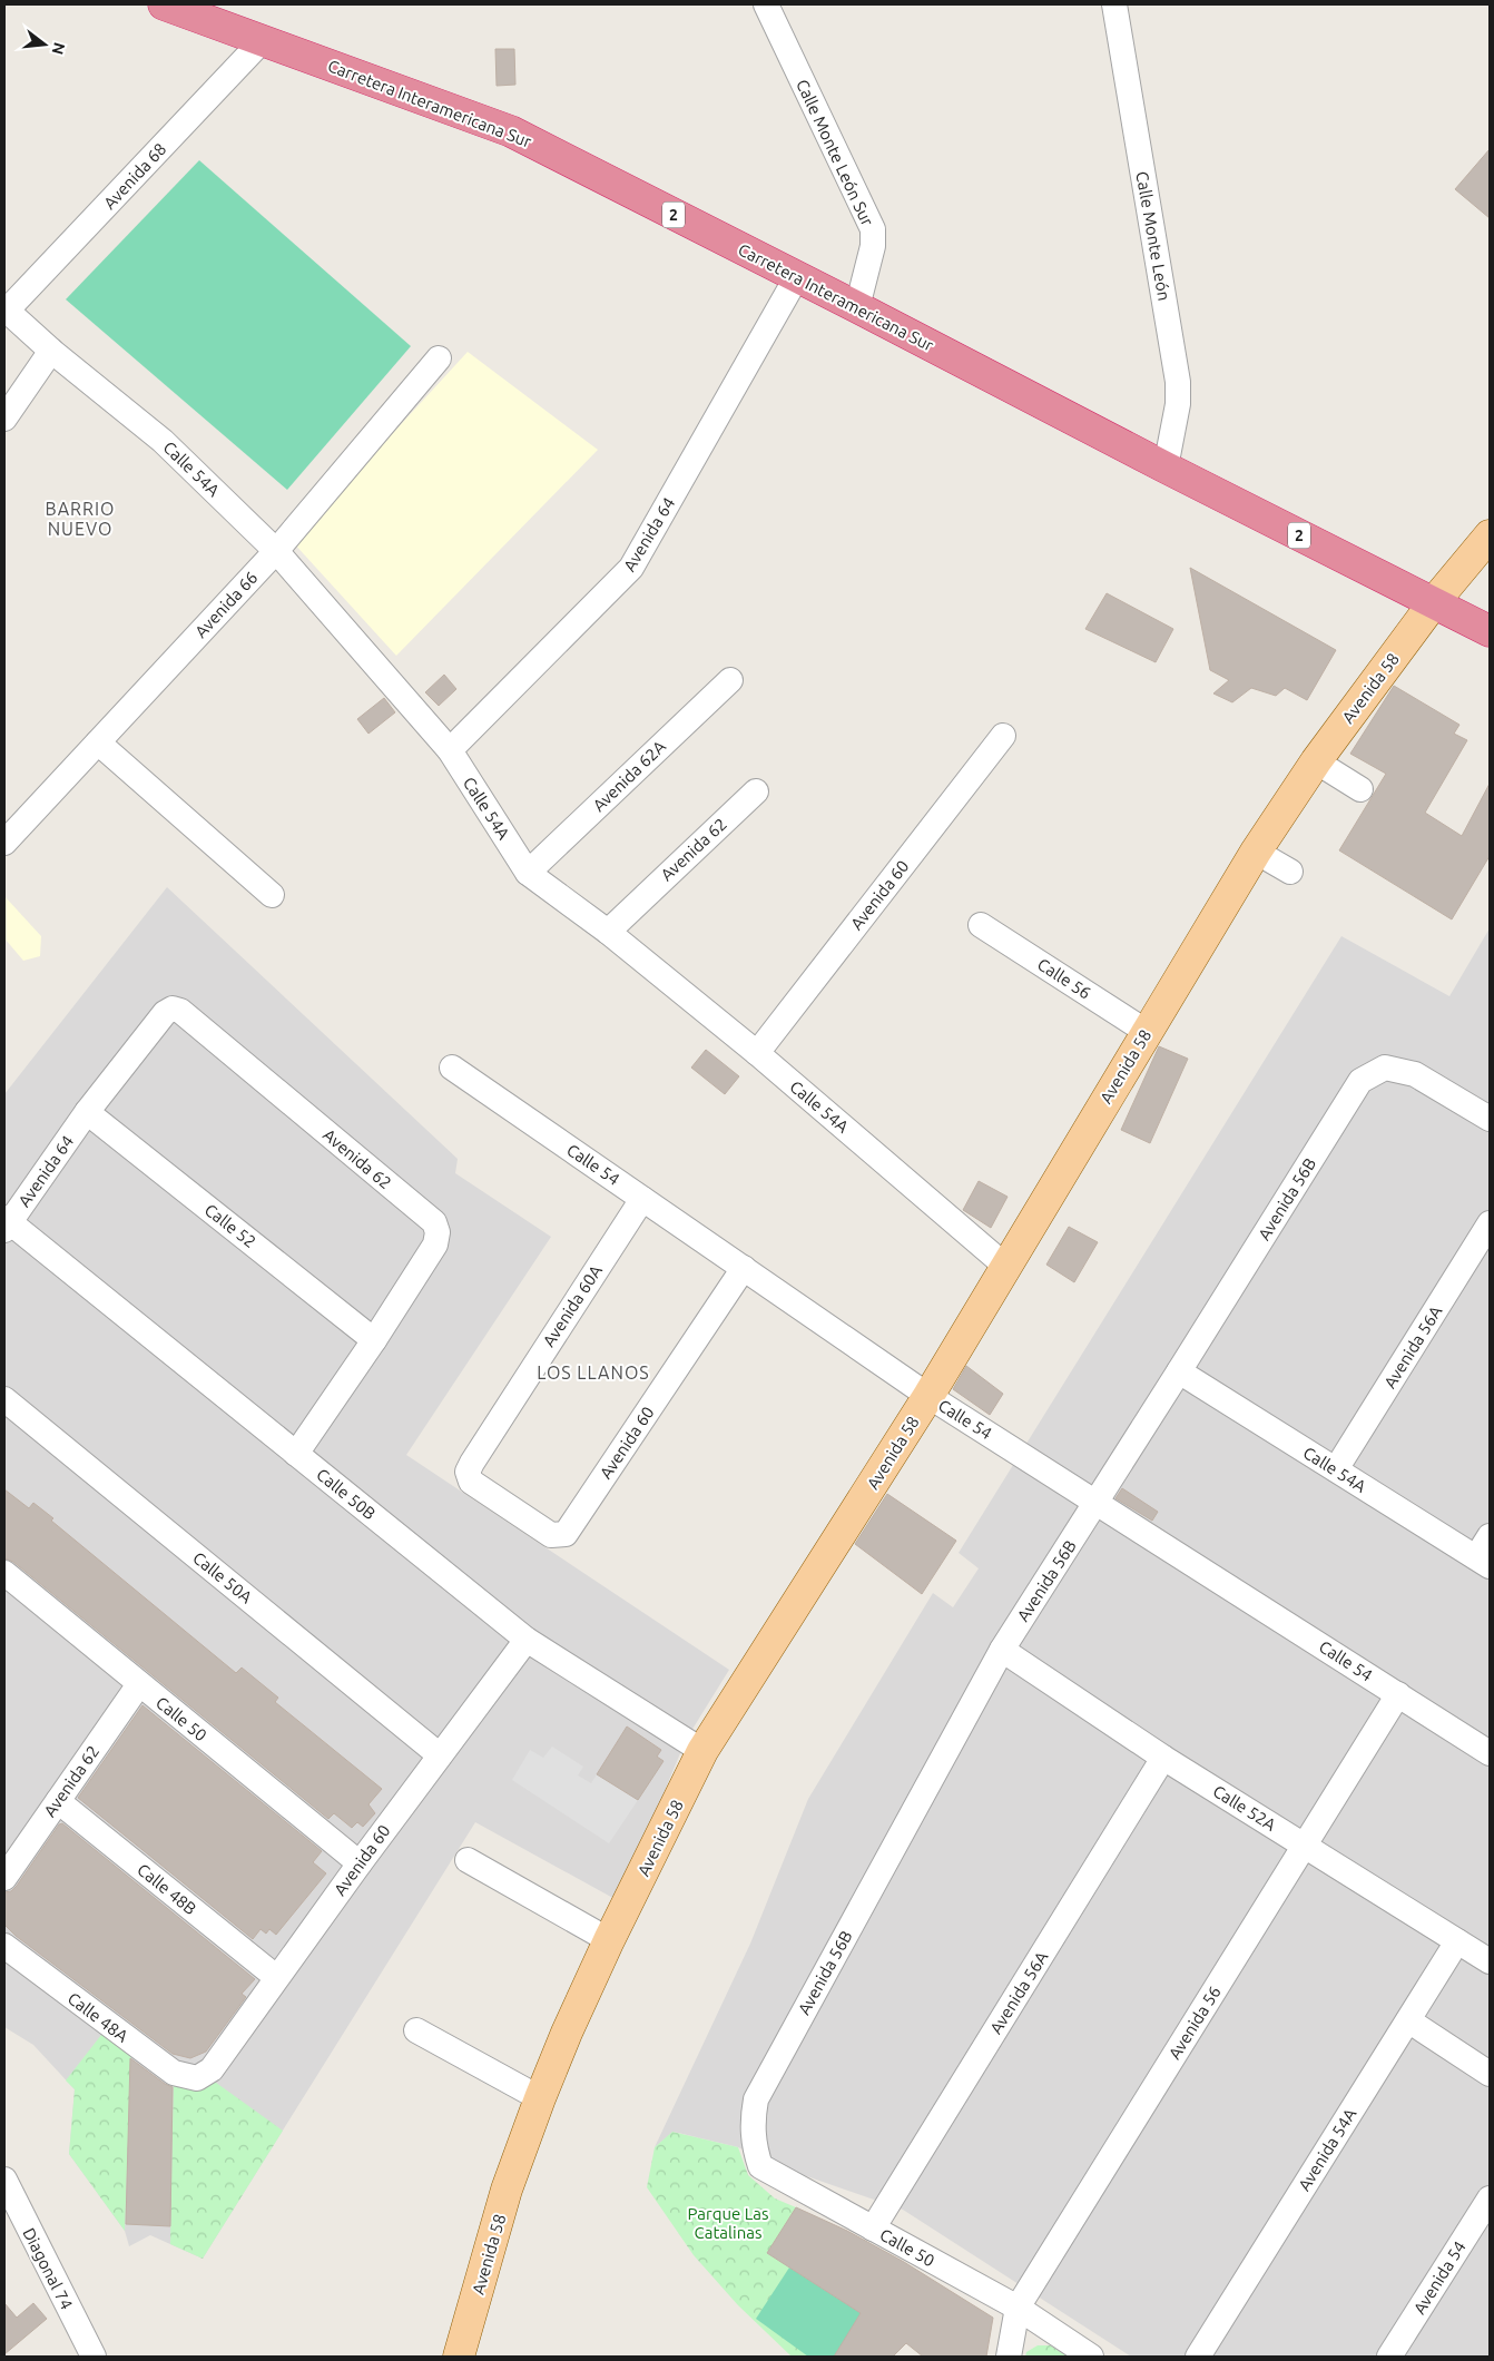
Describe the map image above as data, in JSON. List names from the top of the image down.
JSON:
{
  "streets": {
    "highway": ["Carretera Interamericana Sur", "2"],
    "main road": ["Avenida 58"],
    "street": [
      "Calle Monte León Sur",
      "Avenida 68",
      "Calle Monte León",
      "Calle 54A",
      "Avenida 64",
      "Avenida 66",
      "Avenida 62A",
      "Avenida 62",
      "Avenida 60",
      "Calle 56",
      "Calle 54",
      "Avenida 56B",
      "Calle 52",
      "Avenida 60A",
      "Avenida 56A",
      "Calle 50B",
      "Calle 50A",
      "Calle 50",
      "Calle 52A",
      "Calle 48B",
      "Calle 48A",
      "Avenida 56",
      "Avenida 54A",
      "Diagonal 74",
      "Avenida 54"
    ]
  },
  "crossings": [
    ["Carretera Interamericana Sur", "Calle Monte León Sur"],
    ["Carretera Interamericana Sur", "Avenida 68"],
    ["Carretera Interamericana Sur", "Calle Monte León"],
    ["Carretera Interamericana Sur", "Avenida 64"],
    ["Carretera Interamericana Sur", "Avenida 58"],
    ["Avenida 68", "Calle 54A"],
    ["Calle 54A", "Avenida 64"],
    ["Calle 54A", "Avenida 66"],
    ["Calle 54A", "Avenida 58"],
    ["Calle 54A", "Avenida 62A"],
    ["Calle 54A", "Avenida 62"],
    ["Calle 54A", "Avenida 60"],
    ["Calle 54A", "Avenida 56B"],
    ["Calle 54A", "Avenida 56A"],
    ["Avenida 64", "Avenida 62"],
    ["Avenida 64", "Calle 52"],
    ["Avenida 64", "Calle 50B"],
    ["Avenida 58", "Calle 56"],
    ["Avenida 58", "Calle 54"],
    ["Avenida 58", "Calle 50B"],
    ["Avenida 62", "Calle 52"],
    ["Avenida 62", "Calle 50B"],
    ["Avenida 62", "Calle 50"],
    ["Avenida 62", "Calle 48B"],
    ["Avenida 60", "Calle 54"],
    ["Avenida 60", "Avenida 60A"],
    ["Avenida 60", "Calle 50B"],
    ["Avenida 60", "Calle 50A"],
    ["Avenida 60", "Calle 50"],
    ["Avenida 60", "Calle 48B"],
    ["Avenida 60", "Calle 48A"],
    ["Calle 54", "Avenida 56B"],
    ["Calle 54", "Avenida 60A"],
    ["Calle 54", "Avenida 56"],
    ["Avenida 56B", "Calle 50"],
    ["Avenida 56B", "Calle 52A"],
    ["Avenida 56A", "Calle 50"],
    ["Avenida 56A", "Calle 52A"],
    ["Calle 50", "Avenida 56"],
    ["Calle 52A", "Avenida 56"],
    ["Calle 52A", "Avenida 54A"]
  ],
  "districts": ["BARRIO NUEVO", "LOS LLANOS"],
  "parks": ["Parque Las Catalinas"],
  "north": "right"
}
